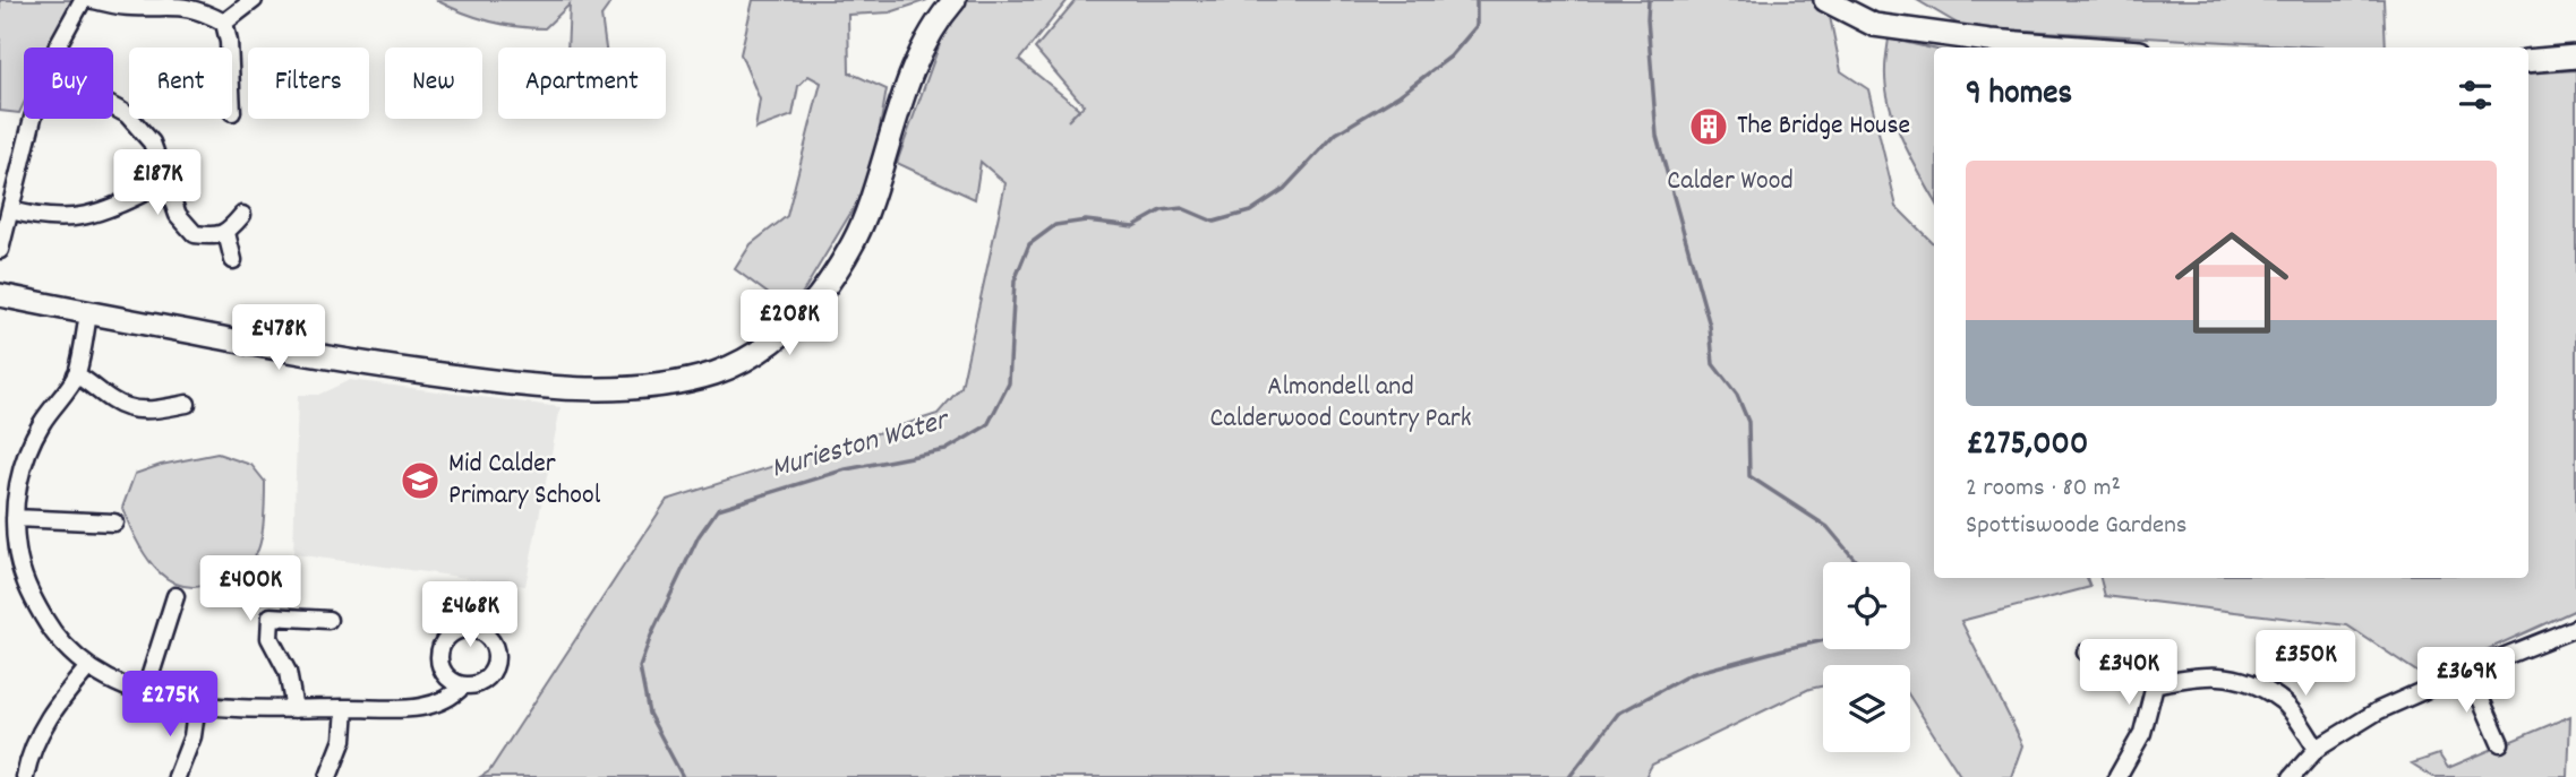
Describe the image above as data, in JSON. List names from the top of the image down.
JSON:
{
  "water": ["Murieston Water"],
  "parks": ["Calder Wood", "Almondell and Calderwood Country Park"],
  "places": {
    "building": ["The Bridge House"],
    "school or university": ["Mid Calder Primary School"]
  },
  "page": {
    "chip": [
      "Buy",
      "Rent",
      "Filters",
      "New",
      "Apartment"
    ],
    "heading": "9 homes",
    "list": [
      {
        "name": "£275,000",
        "note": "2 rooms · 80 m² · Spottiswoode Gardens"
      }
    ],
    "price": [
      "£187K",
      "£208K",
      "£478K",
      "£400K",
      "£468K",
      "£350K",
      "£340K",
      "£369K",
      "£275K"
    ]
  }
}
